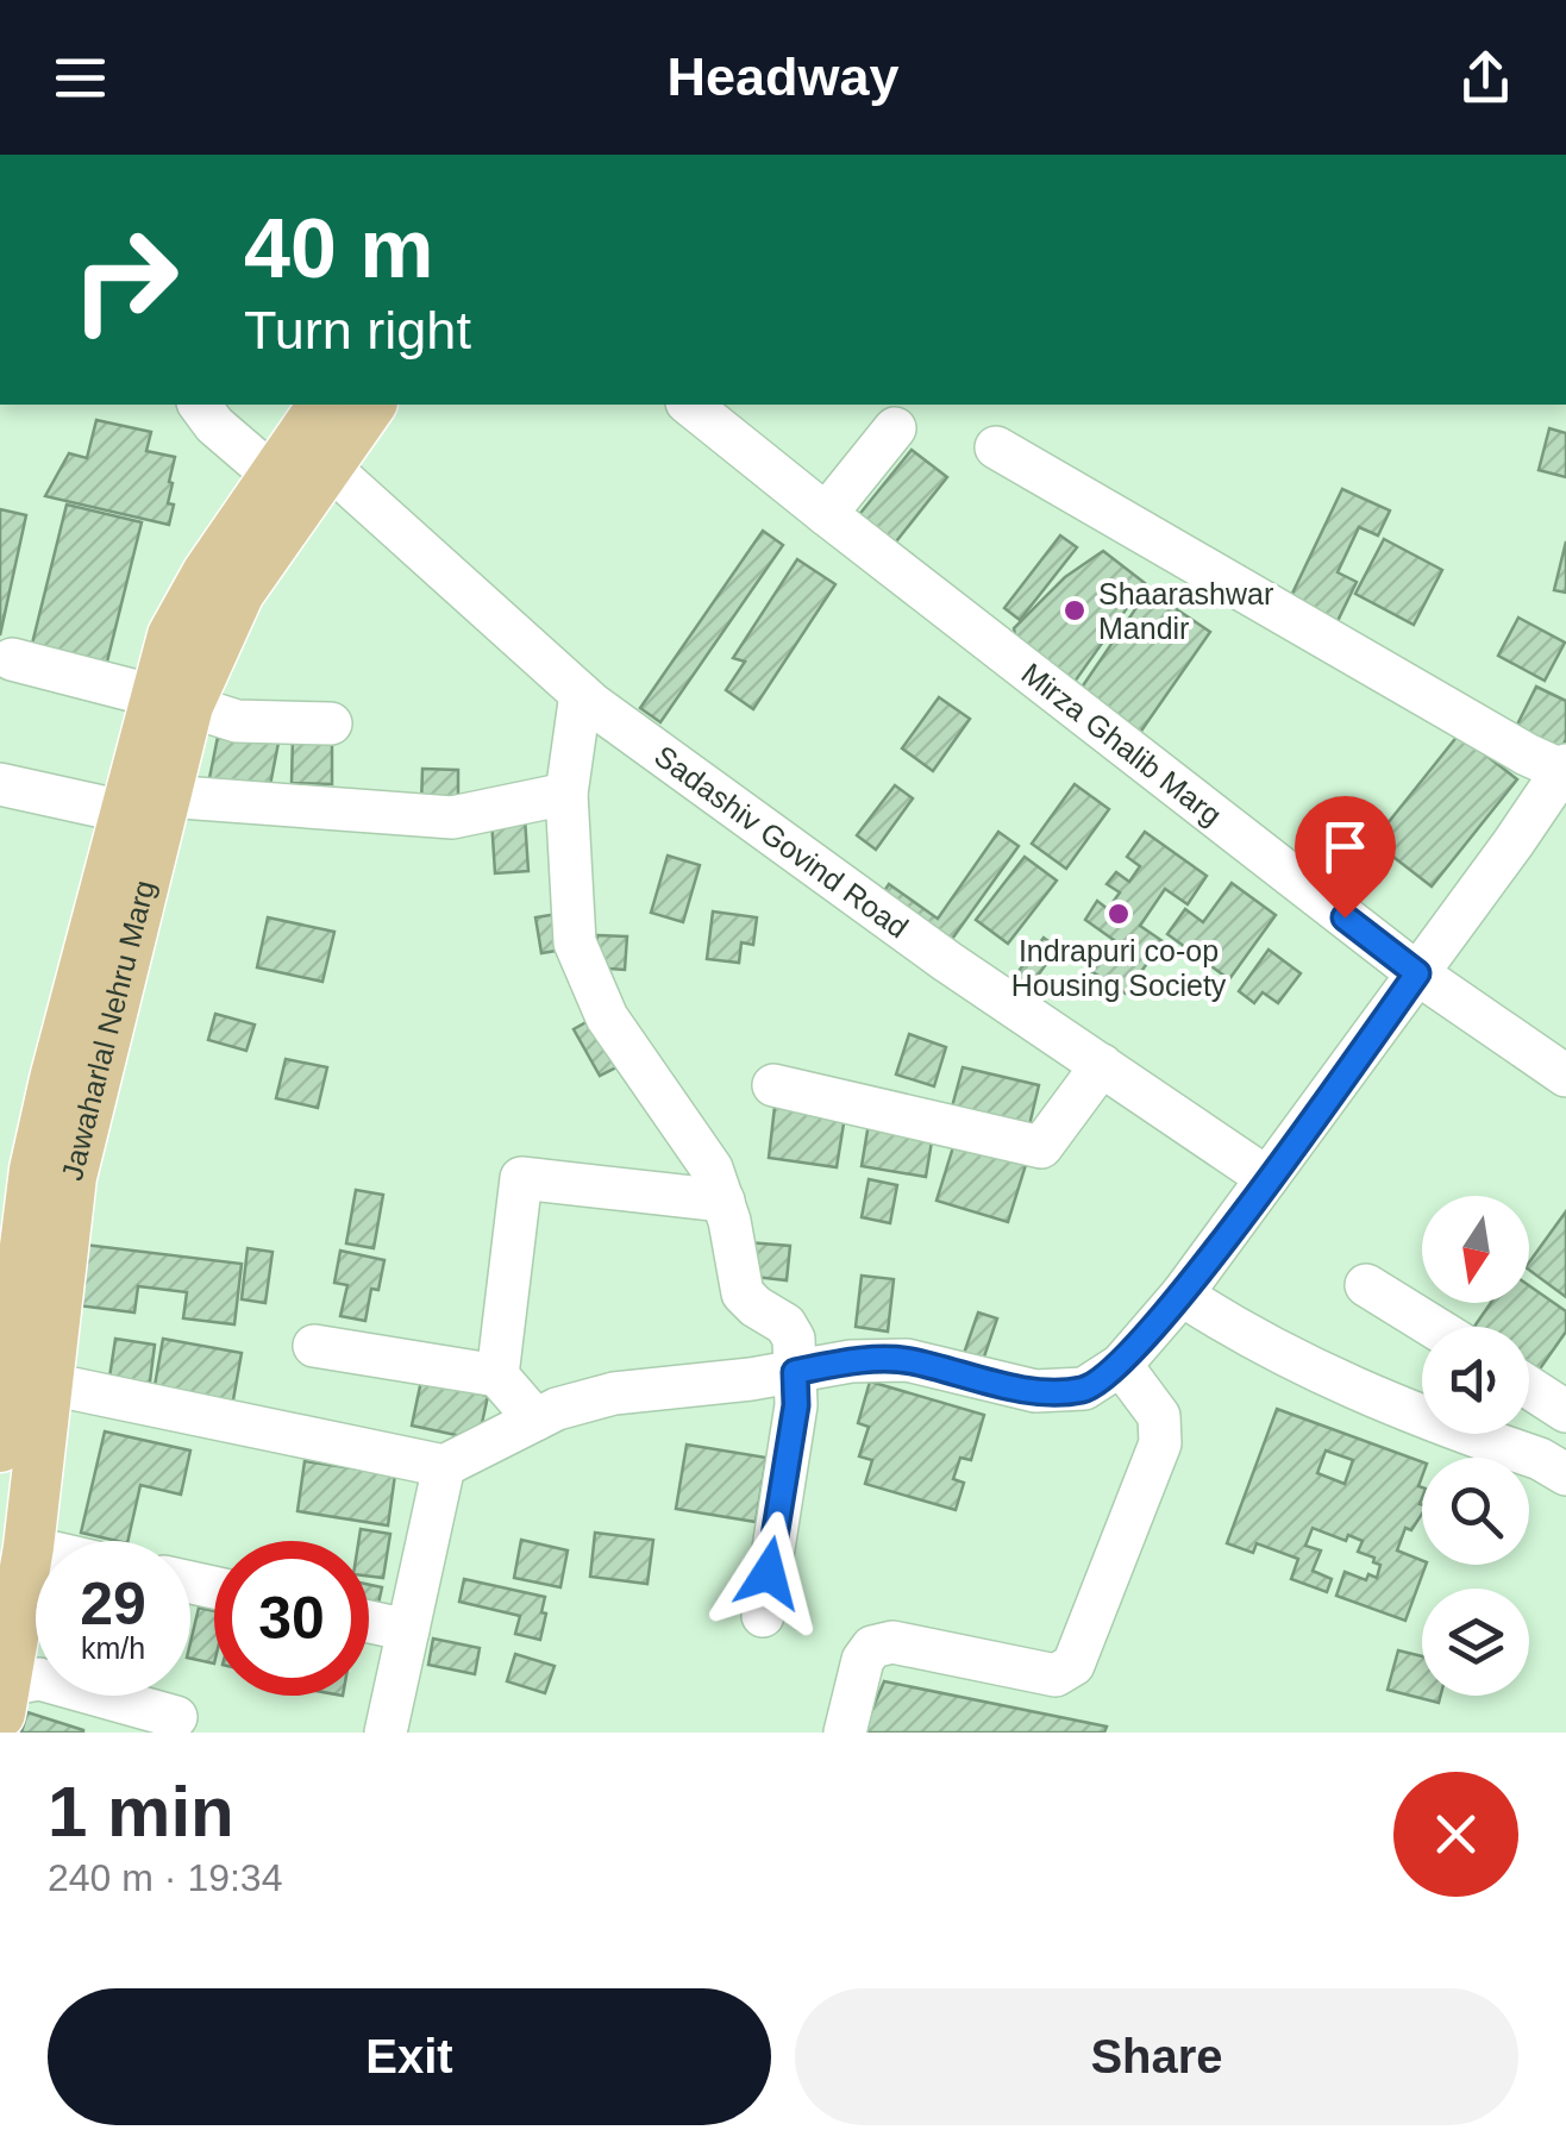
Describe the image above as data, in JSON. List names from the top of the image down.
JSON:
{
  "streets": {
    "main road": ["Jawaharlal Nehru Marg"],
    "street": ["Mirza Ghalib Marg", "Sadashiv Govind Road"]
  },
  "crossings": [
    ["Sadashiv Govind Road", "Jawaharlal Nehru Marg"]
  ],
  "places": ["Shaarashwar Mandir", "Indrapuri co-op Housing Society"],
  "north": "bottom",
  "page": {
    "header": "Headway",
    "turn": ["40 m", "Turn right"],
    "speed": "29 km/h",
    "limit": "30",
    "heading": ["1 min", "240 m · 19:34"],
    "buttons": ["Exit", "Share"]
  }
}
